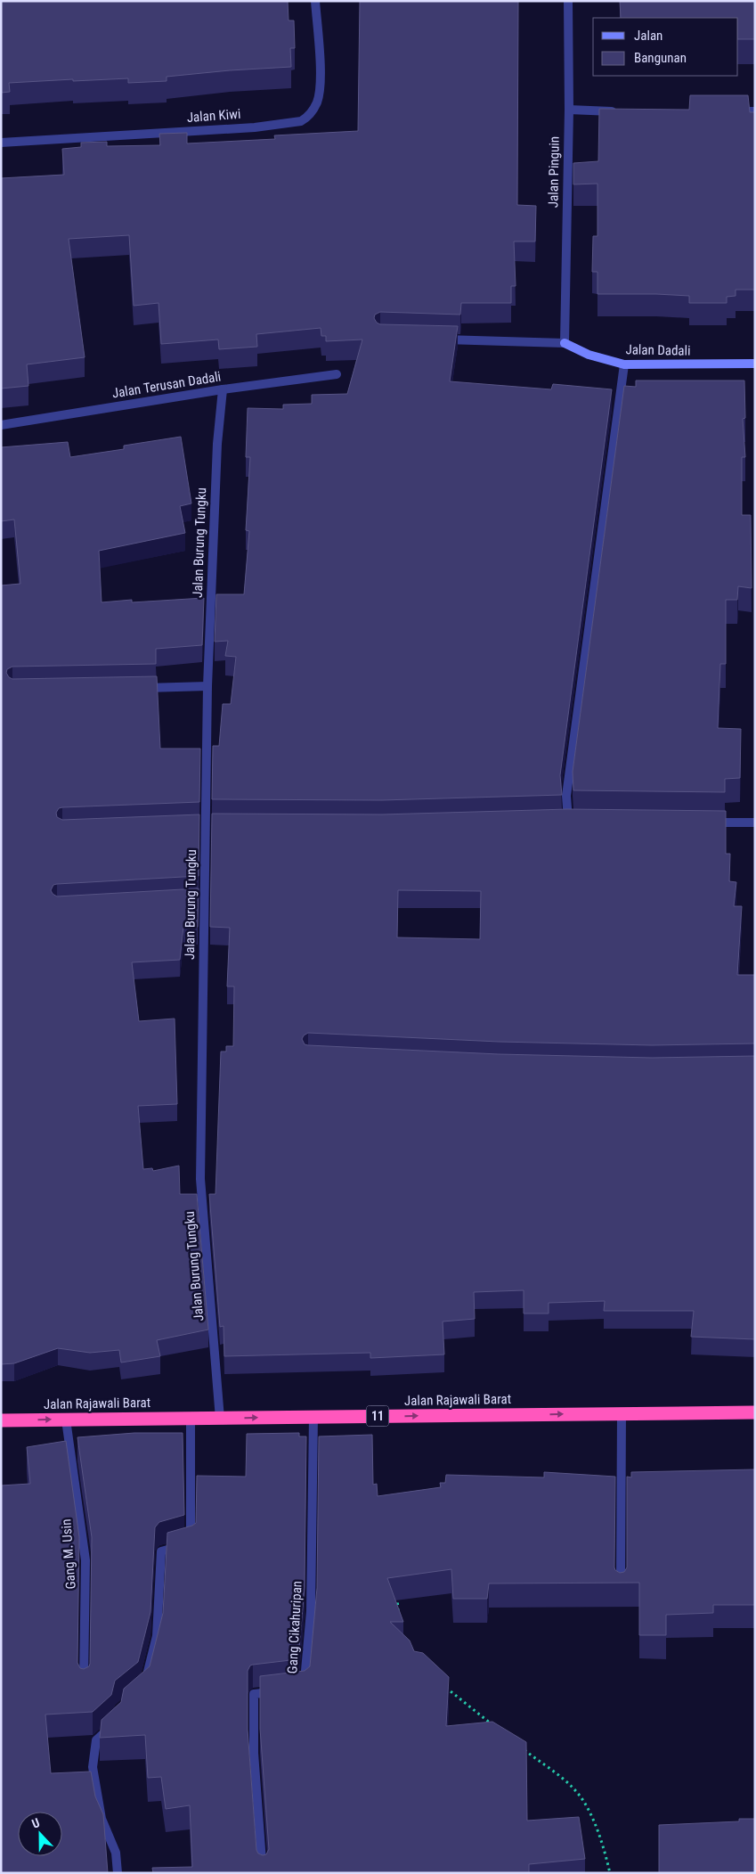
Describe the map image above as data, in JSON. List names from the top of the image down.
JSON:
{
  "streets": {
    "highway": ["Jalan Rajawali Barat", "11"],
    "street": [
      "Jalan Kiwi",
      "Jalan Pinguin",
      "Jalan Dadali",
      "Jalan Terusan Dadali",
      "Jalan Burung Tungku",
      "Gang M. Usin",
      "Gang Cikahuripan"
    ]
  },
  "crossings": [
    ["Jalan Pinguin", "Jalan Dadali"],
    ["Jalan Terusan Dadali", "Jalan Burung Tungku"],
    ["Jalan Burung Tungku", "Jalan Rajawali Barat"],
    ["Jalan Rajawali Barat", "Gang M. Usin"],
    ["Jalan Rajawali Barat", "Gang Cikahuripan"]
  ],
  "one_way": ["Jalan Rajawali Barat"],
  "legend": ["Jalan", "Bangunan"],
  "north": "top"
}
